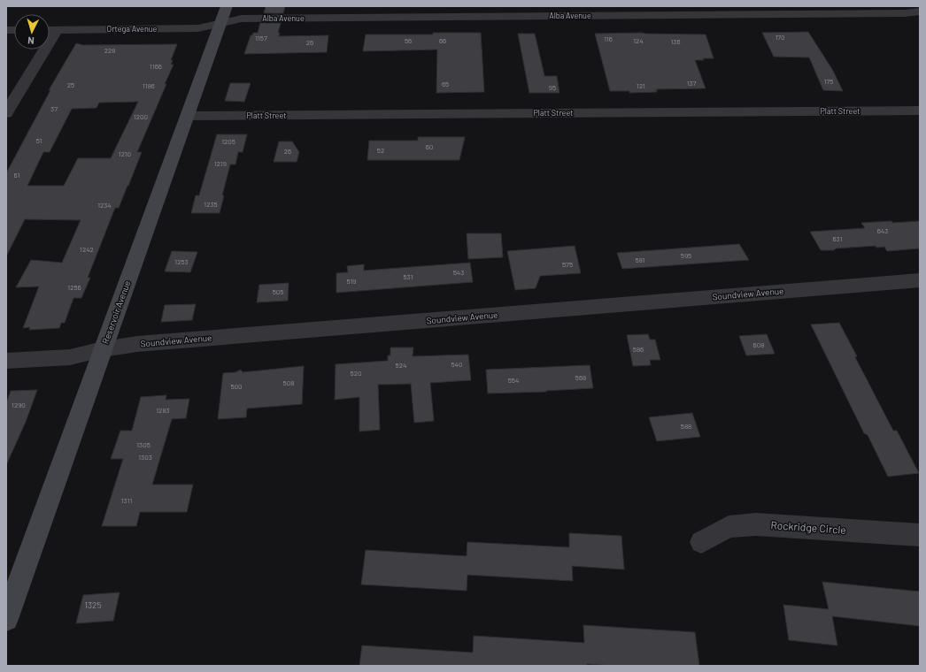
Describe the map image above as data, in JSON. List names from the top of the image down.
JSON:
{
  "streets": {
    "main road": ["Reservoir Avenue"],
    "street": [
      "Alba Avenue",
      "Ortega Avenue",
      "Platt Street",
      "Soundview Avenue",
      "Rockridge Circle"
    ]
  },
  "crossings": [
    ["Alba Avenue", "Ortega Avenue"],
    ["Alba Avenue", "Reservoir Avenue"],
    ["Ortega Avenue", "Reservoir Avenue"],
    ["Platt Street", "Reservoir Avenue"],
    ["Soundview Avenue", "Reservoir Avenue"]
  ],
  "house_numbers": [
    "170",
    "1157",
    "116",
    "56",
    "66",
    "124",
    "136",
    "26",
    "228",
    "1166",
    "175",
    "137",
    "65",
    "25",
    "1186",
    "121",
    "95",
    "37",
    "1200",
    "51",
    "1205",
    "60",
    "52",
    "26",
    "1210",
    "1219",
    "61",
    "1235",
    "1234",
    "643",
    "631",
    "1242",
    "595",
    "581",
    "1253",
    "575",
    "543",
    "531",
    "519",
    "1256",
    "505",
    "608",
    "586",
    "540",
    "524",
    "520",
    "568",
    "554",
    "508",
    "500",
    "1290",
    "1283",
    "588",
    "1305",
    "1303",
    "1311",
    "1325"
  ],
  "north": "bottom"
}
